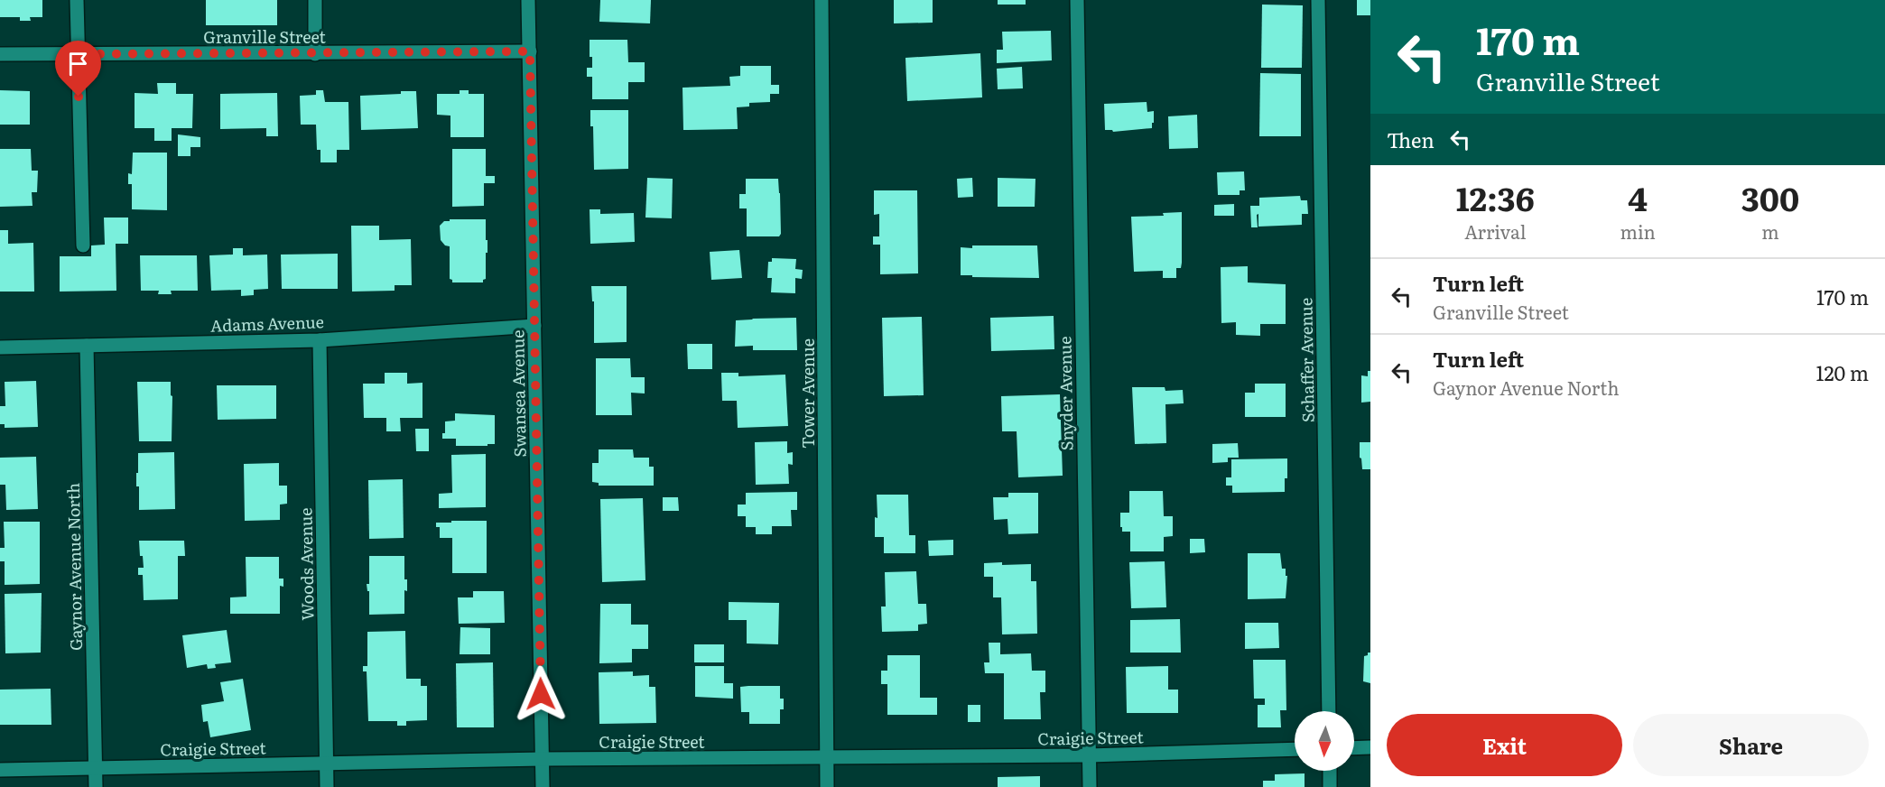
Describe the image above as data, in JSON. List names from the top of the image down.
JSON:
{
  "streets": {
    "street": [
      "Granville Street",
      "Adams Avenue",
      "Schaffer Avenue",
      "Swansea Avenue",
      "Tower Avenue",
      "Snyder Avenue",
      "Woods Avenue",
      "Gaynor Avenue North",
      "Craigie Street"
    ]
  },
  "crossings": [
    ["Granville Street", "Swansea Avenue"],
    ["Adams Avenue", "Swansea Avenue"],
    ["Adams Avenue", "Woods Avenue"],
    ["Adams Avenue", "Gaynor Avenue North"],
    ["Swansea Avenue", "Craigie Street"],
    ["Tower Avenue", "Craigie Street"],
    ["Snyder Avenue", "Craigie Street"],
    ["Woods Avenue", "Craigie Street"],
    ["Gaynor Avenue North", "Craigie Street"]
  ],
  "north": "bottom",
  "page": {
    "turn": ["170 m", "Granville Street"],
    "then": "Then",
    "eta": [
      "12:36",
      "Arrival",
      "4",
      "min",
      "300",
      "m"
    ],
    "list": [
      {
        "name": "Turn left",
        "note": "Granville Street",
        "value": "170 m"
      },
      {
        "name": "Turn left",
        "note": "Gaynor Avenue North",
        "value": "120 m"
      }
    ],
    "buttons": ["Exit", "Share"]
  }
}
